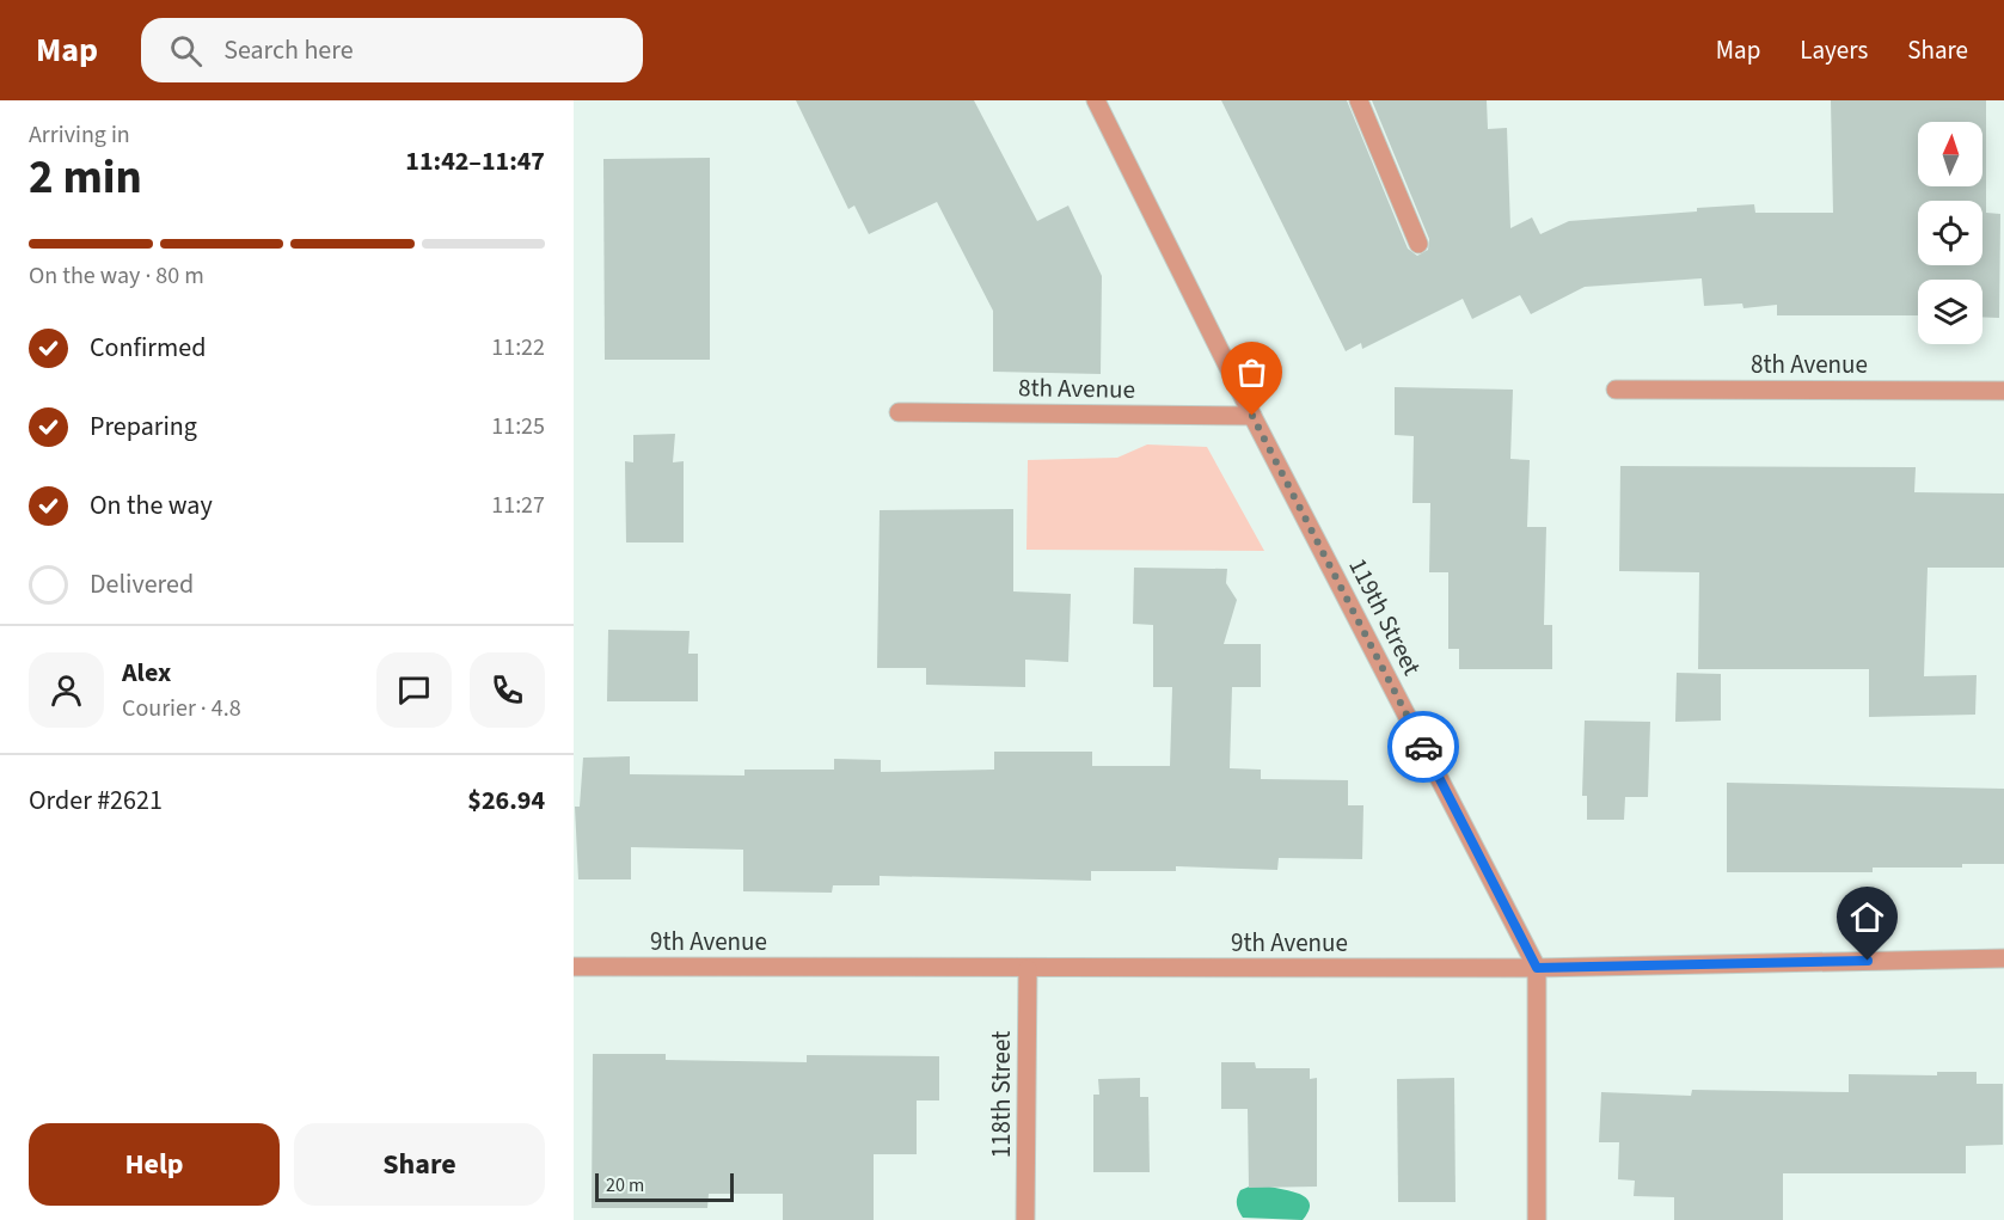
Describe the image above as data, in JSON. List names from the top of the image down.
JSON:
{
  "streets": {
    "street": [
      "8th Avenue",
      "119th Street",
      "9th Avenue",
      "118th Street"
    ]
  },
  "crossings": [
    ["8th Avenue", "119th Street"],
    ["119th Street", "9th Avenue"],
    ["9th Avenue", "118th Street"]
  ],
  "scale_bar": "20 m",
  "north": "top",
  "page": {
    "header": "Map",
    "search": "Search here",
    "nav": ["Map", "Layers", "Share"],
    "heading": ["2 min", "Arriving in", "11:42–11:47"],
    "panel": [
      "Alex",
      "Courier · 4.8",
      "Order #2621",
      "$26.94"
    ],
    "bar": "On the way · 80 m",
    "list": [
      ["Confirmed", "11:22"],
      ["Preparing", "11:25"],
      ["On the way", "11:27"],
      "Delivered"
    ],
    "buttons": ["Help", "Share"],
    "scale": "20 m"
  }
}
